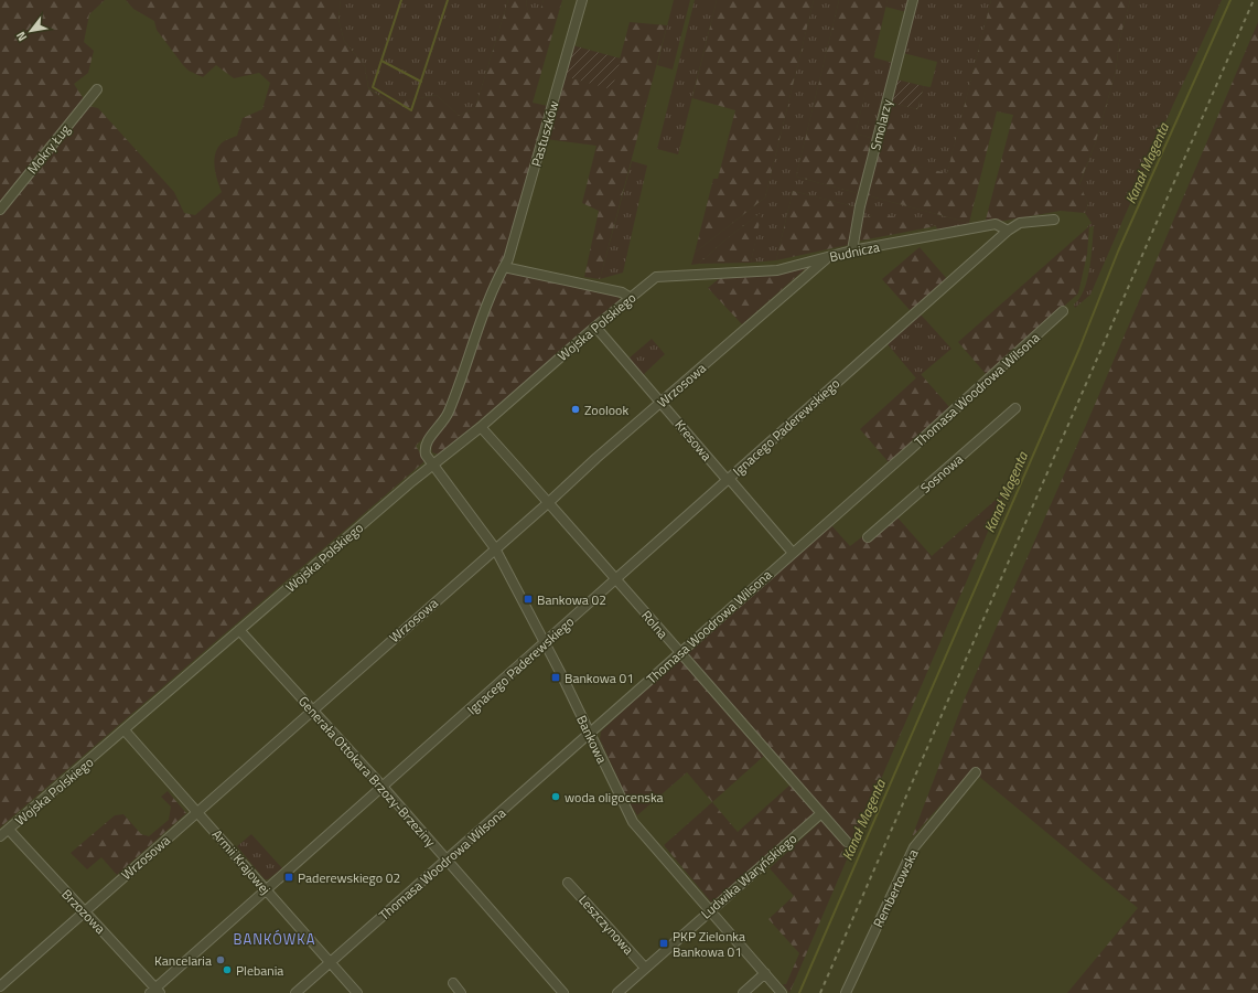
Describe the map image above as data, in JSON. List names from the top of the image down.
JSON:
{
  "streets": {
    "street": [
      "Smolarzy",
      "Pastuszków",
      "Mokry Ług",
      "Budnicza",
      "Wojska Polskiego",
      "Wrzosowa",
      "Thomasa Woodrowa Wilsona",
      "Ignacego Paderewskiego",
      "Kresowa",
      "Sosnowa",
      "Rolna",
      "Bankowa",
      "Generała Ottokara Brzozy-Brzeziny",
      "Armii Krajowej",
      "Ludwika Waryńskiego",
      "Rembertowska",
      "Brzozowa",
      "Leszczynowa"
    ]
  },
  "crossings": [
    ["Smolarzy", "Budnicza"],
    ["Pastuszków", "Wojska Polskiego"],
    ["Pastuszków", "Bankowa"],
    ["Budnicza", "Wojska Polskiego"],
    ["Budnicza", "Wrzosowa"],
    ["Budnicza", "Ignacego Paderewskiego"],
    ["Wojska Polskiego", "Kresowa"],
    ["Wojska Polskiego", "Rolna"],
    ["Wojska Polskiego", "Bankowa"],
    ["Wojska Polskiego", "Generała Ottokara Brzozy-Brzeziny"],
    ["Wojska Polskiego", "Armii Krajowej"],
    ["Wojska Polskiego", "Brzozowa"],
    ["Wrzosowa", "Kresowa"],
    ["Wrzosowa", "Rolna"],
    ["Wrzosowa", "Bankowa"],
    ["Wrzosowa", "Generała Ottokara Brzozy-Brzeziny"],
    ["Wrzosowa", "Armii Krajowej"],
    ["Wrzosowa", "Brzozowa"],
    ["Thomasa Woodrowa Wilsona", "Kresowa"],
    ["Thomasa Woodrowa Wilsona", "Rolna"],
    ["Thomasa Woodrowa Wilsona", "Bankowa"],
    ["Thomasa Woodrowa Wilsona", "Generała Ottokara Brzozy-Brzeziny"],
    ["Thomasa Woodrowa Wilsona", "Armii Krajowej"],
    ["Ignacego Paderewskiego", "Kresowa"],
    ["Ignacego Paderewskiego", "Rolna"],
    ["Ignacego Paderewskiego", "Bankowa"],
    ["Ignacego Paderewskiego", "Generała Ottokara Brzozy-Brzeziny"],
    ["Ignacego Paderewskiego", "Armii Krajowej"],
    ["Ignacego Paderewskiego", "Brzozowa"],
    ["Rolna", "Ludwika Waryńskiego"],
    ["Bankowa", "Ludwika Waryńskiego"],
    ["Ludwika Waryńskiego", "Leszczynowa"]
  ],
  "districts": ["BANKÓWKA"],
  "water": ["Kanał Magenta"],
  "places": {
    "other": [
      "Zoolook",
      "woda oligocenska",
      "Kancelaria",
      "Plebania"
    ],
    "transit": [
      "Bankowa 02",
      "Bankowa 01",
      "Paderewskiego 02",
      "PKP Zielonka Bankowa 01"
    ]
  },
  "north": "bottom left"
}
